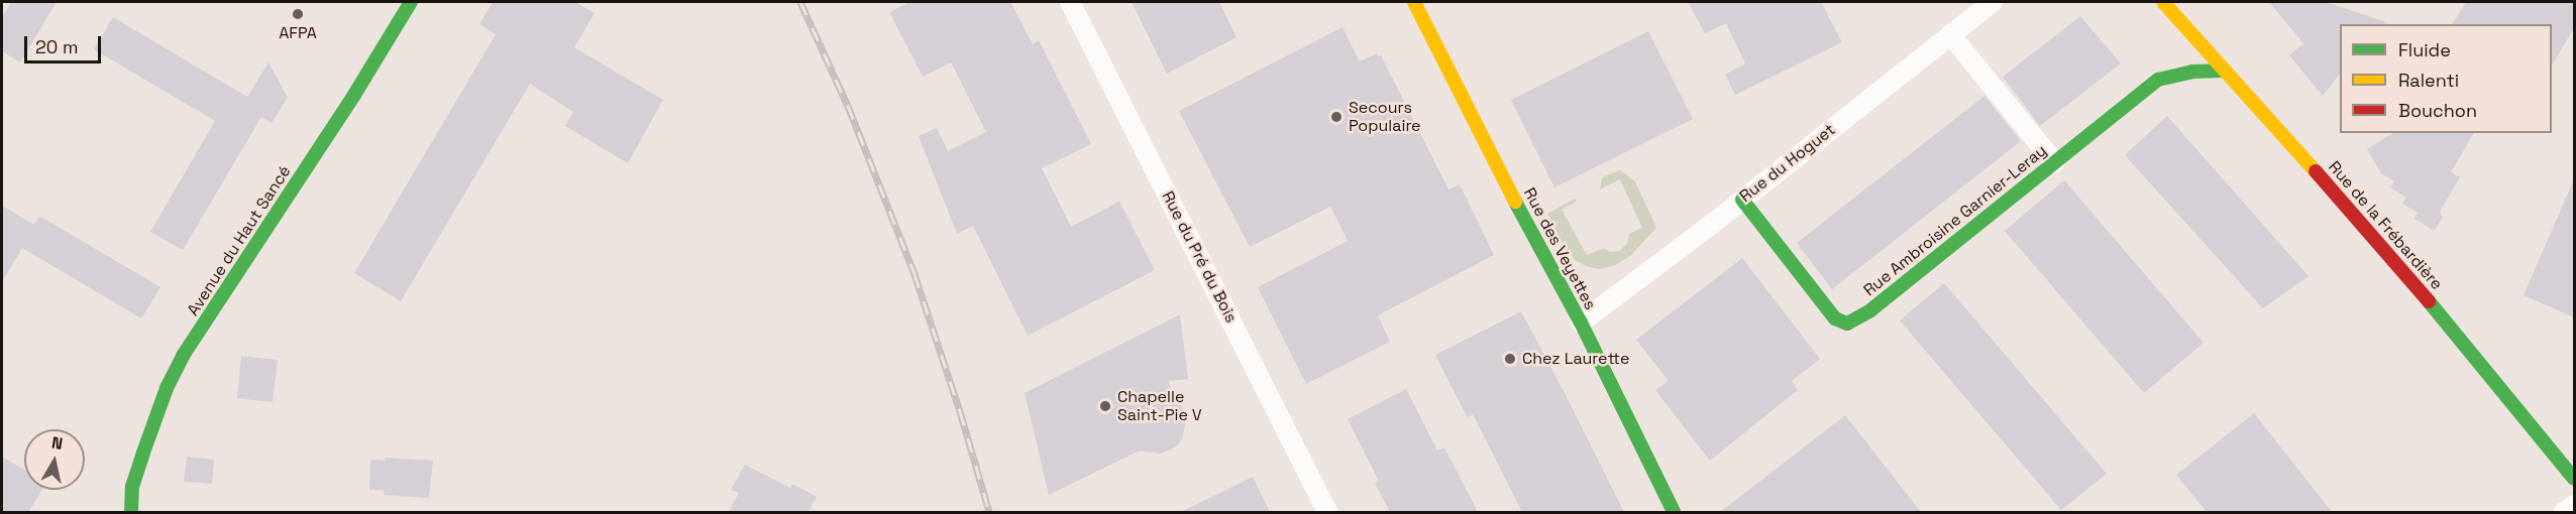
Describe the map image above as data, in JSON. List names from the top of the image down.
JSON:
{
  "streets": {
    "street": [
      "Rue du Hoguet",
      "Rue Ambroisine Garnier-Leray",
      "Rue de la Frébardière",
      "Avenue du Haut Sancé",
      "Rue des Veyettes",
      "Rue du Pré du Bois"
    ]
  },
  "crossings": [
    ["Rue du Hoguet", "Rue Ambroisine Garnier-Leray"],
    ["Rue du Hoguet", "Rue des Veyettes"],
    ["Rue Ambroisine Garnier-Leray", "Rue de la Frébardière"]
  ],
  "places": [
    "AFPA",
    "Secours Populaire",
    "Chez Laurette",
    "Chapelle Saint-Pie V"
  ],
  "legend": ["Fluide", "Ralenti", "Bouchon"],
  "scale_bar": "20 m",
  "north": "top"
}
